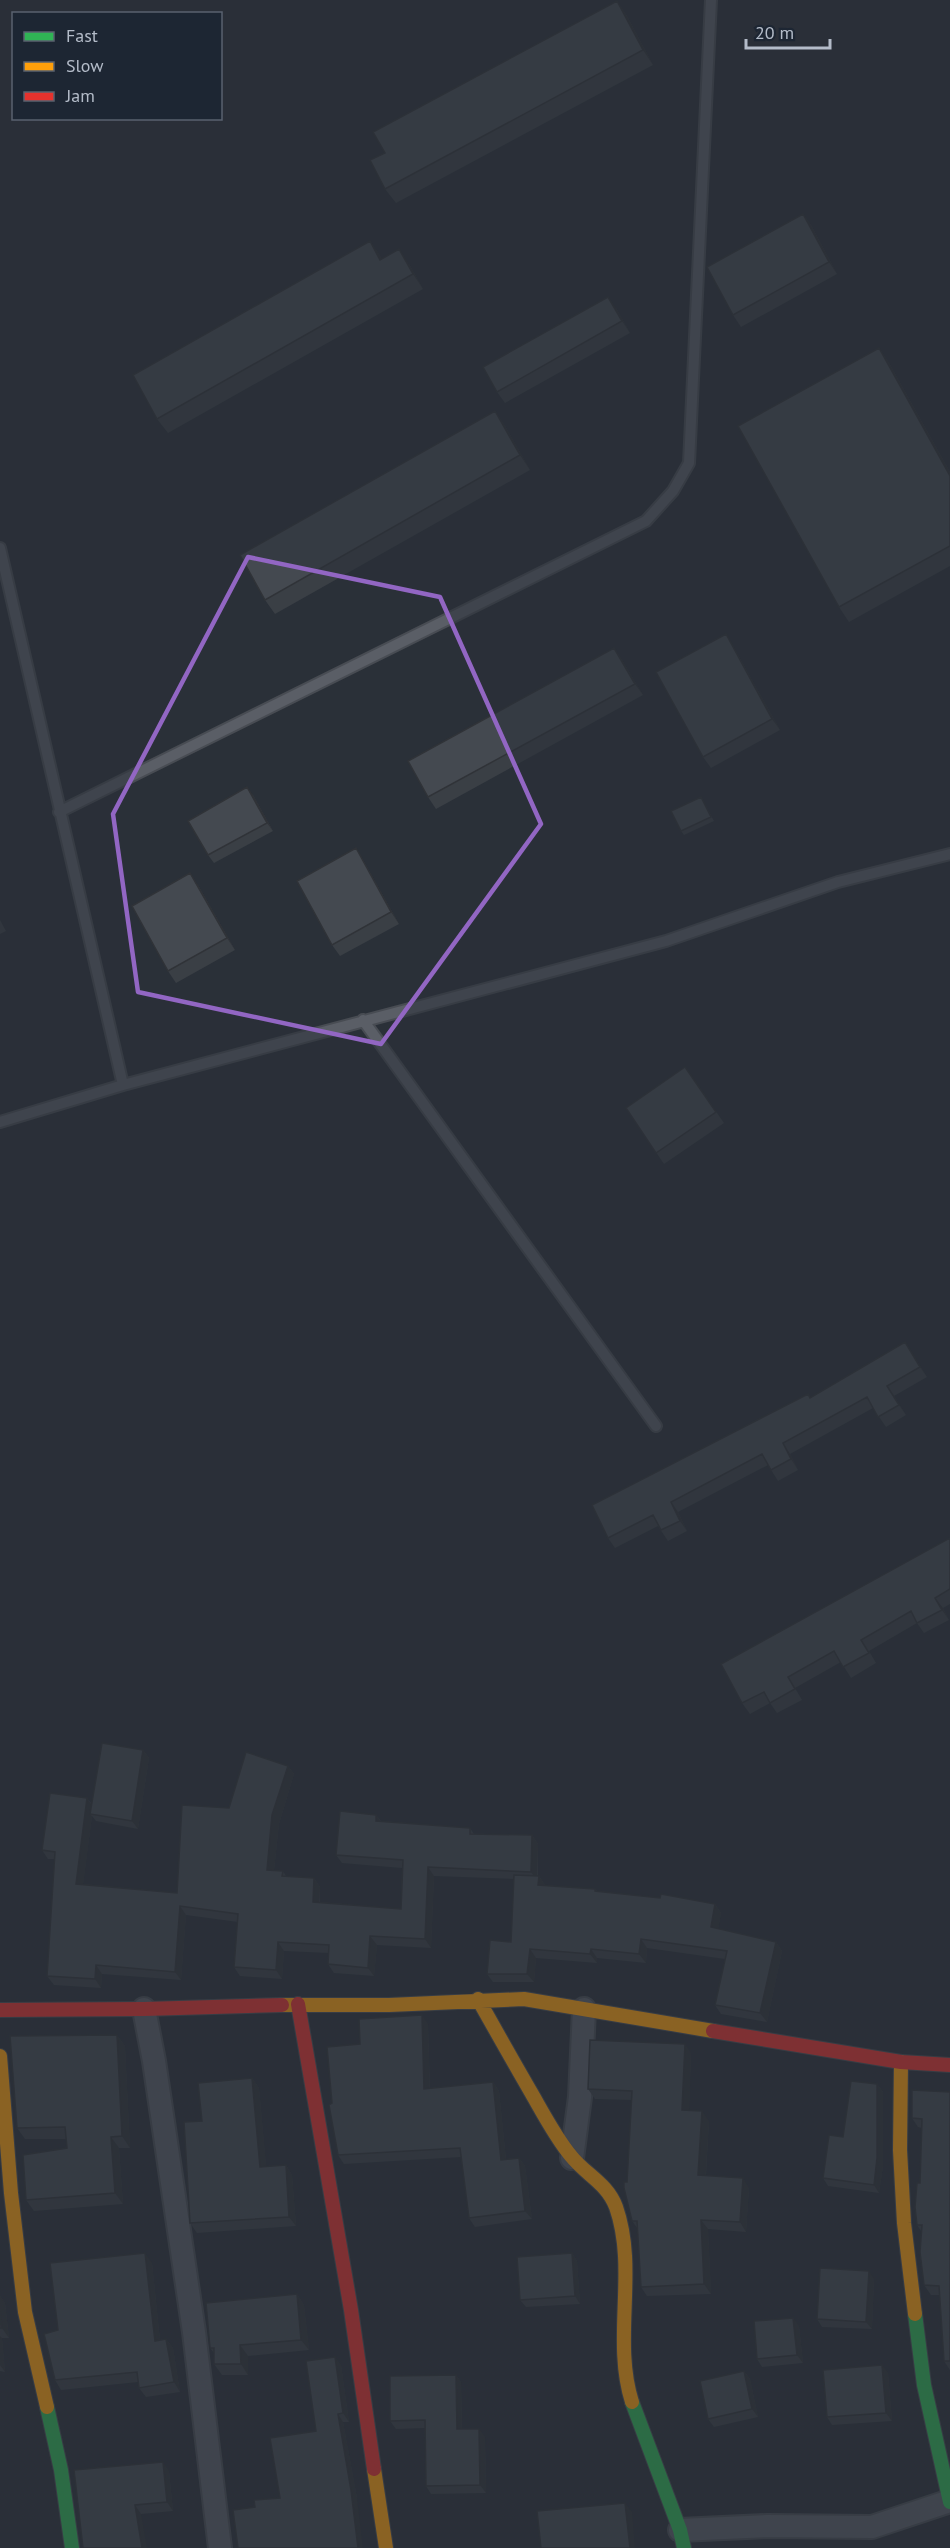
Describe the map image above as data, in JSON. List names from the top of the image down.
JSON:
{
  "legend": ["Fast", "Slow", "Jam"],
  "scale_bar": "20 m"
}
